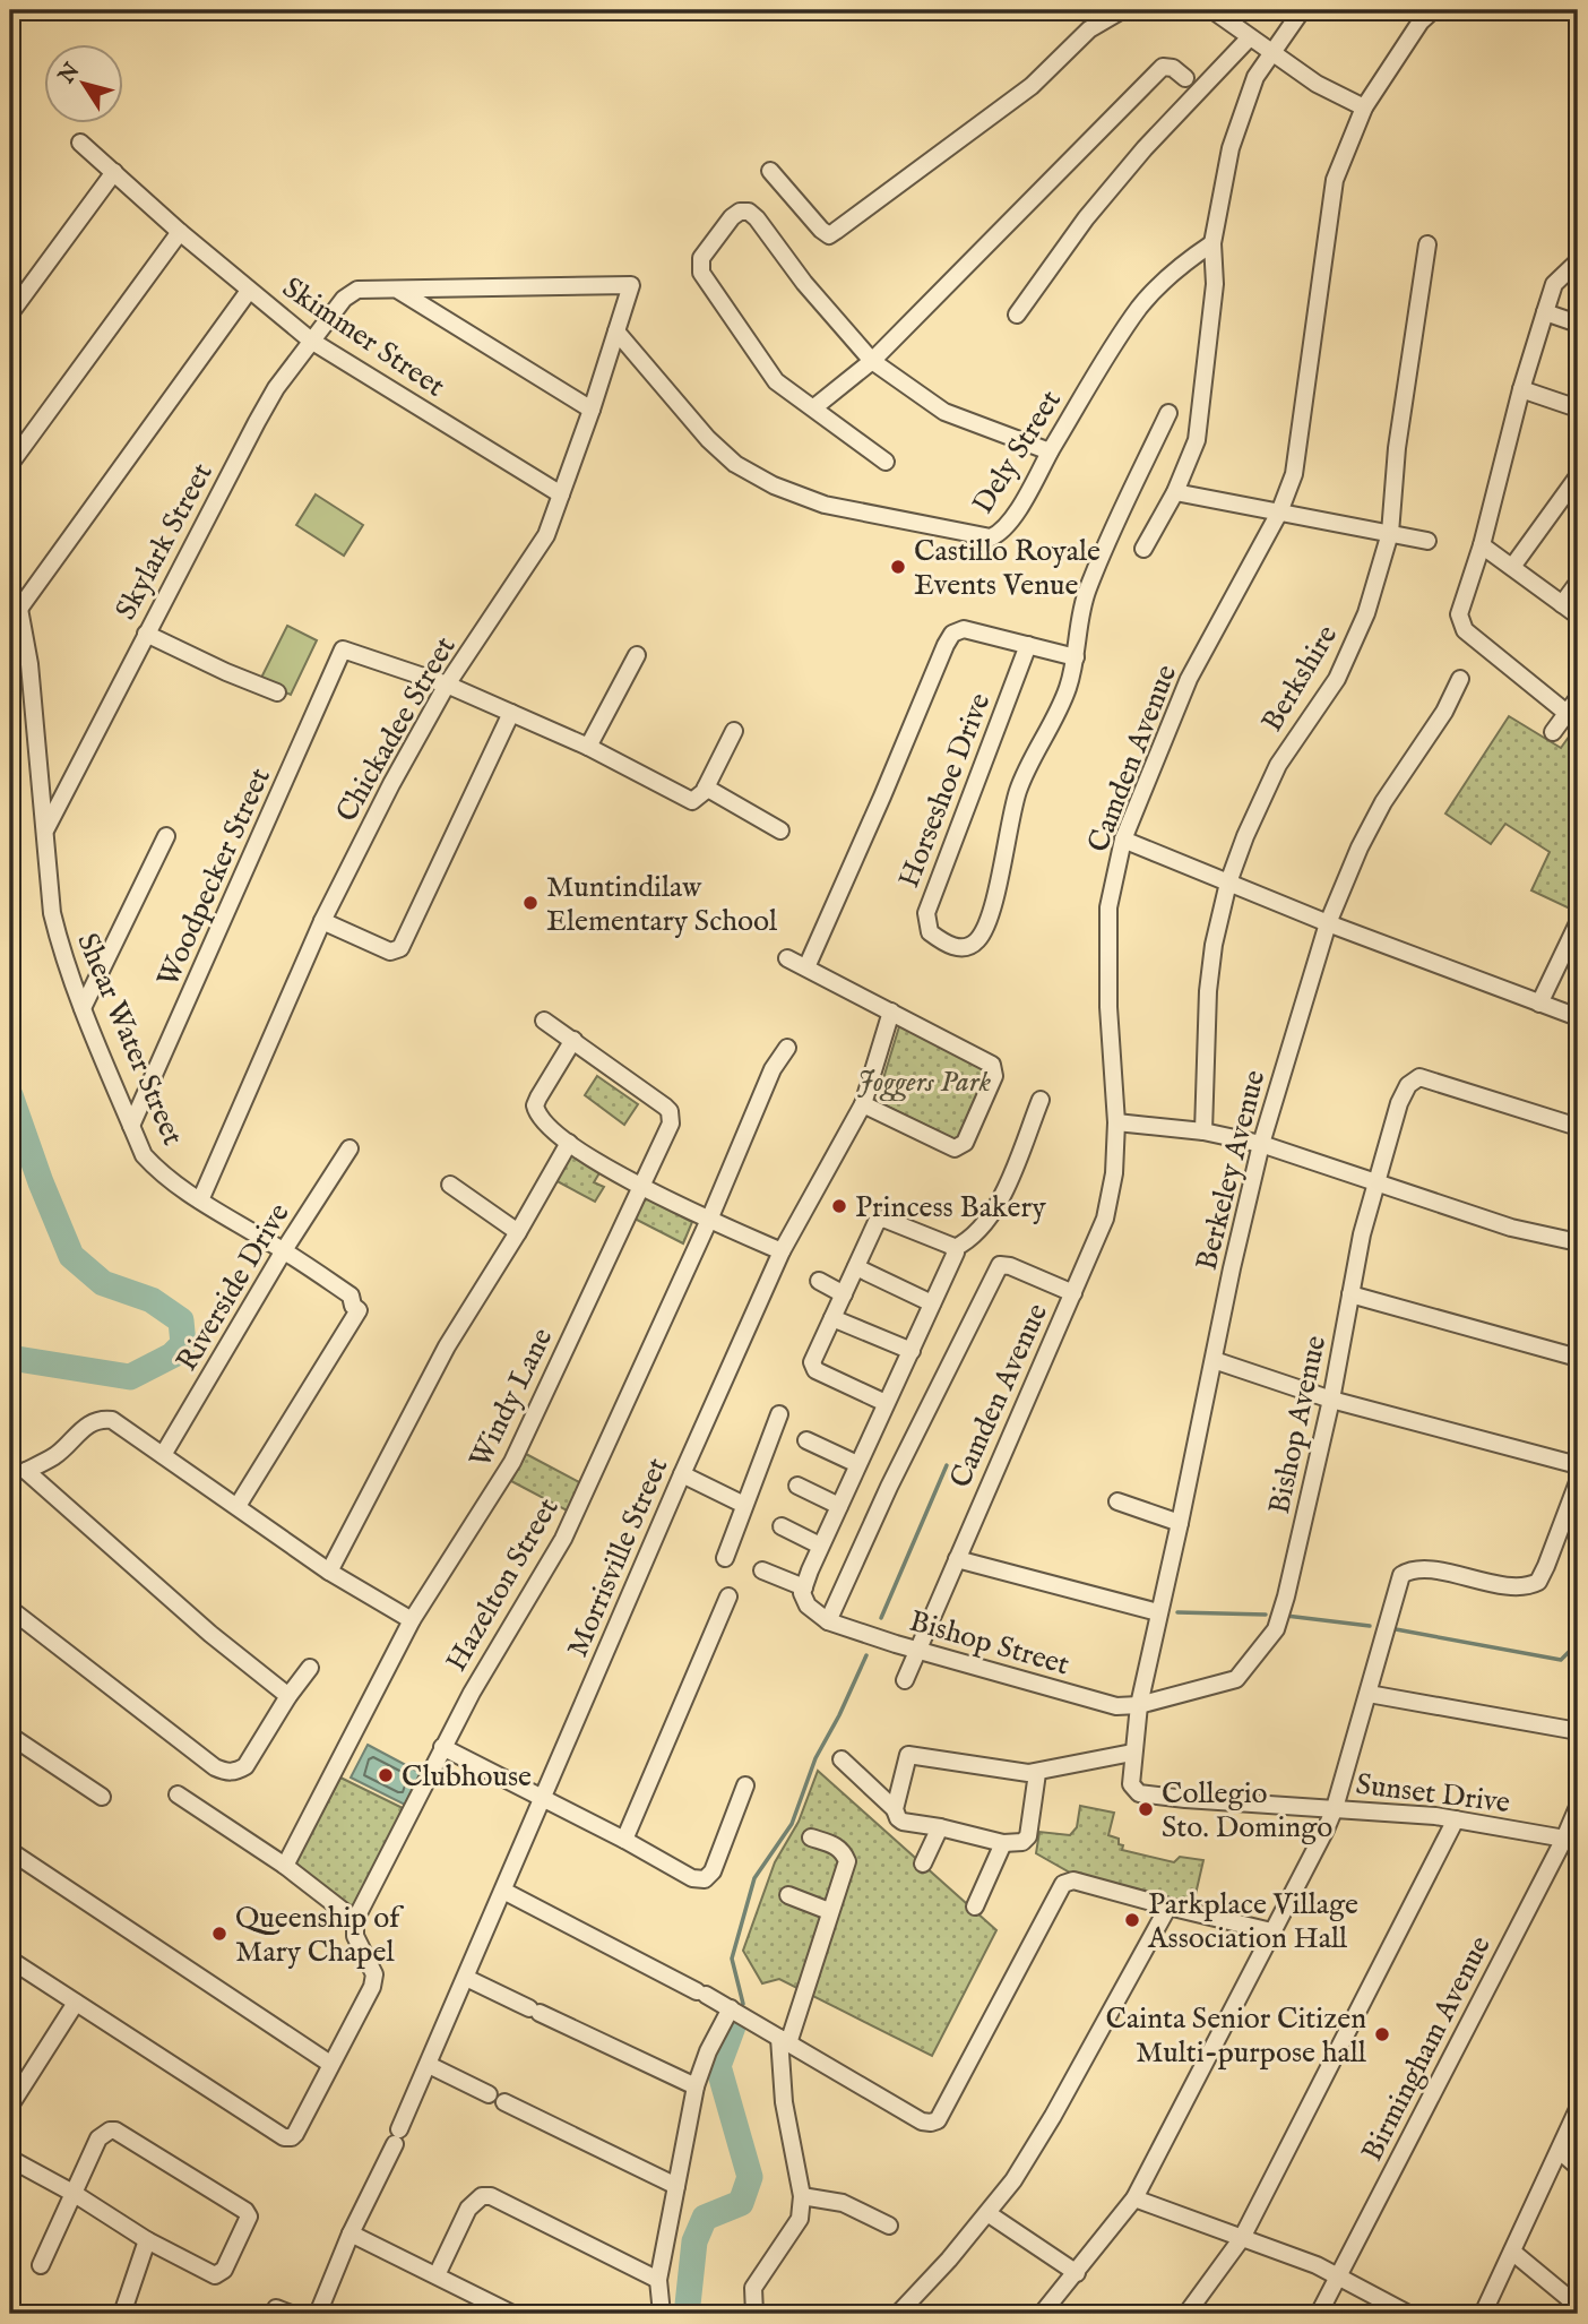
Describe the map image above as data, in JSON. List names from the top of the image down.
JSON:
{
  "streets": {
    "street": [
      "Skimmer Street",
      "Dely Street",
      "Skylark Street",
      "Berkshire",
      "Chickadee Street",
      "Camden Avenue",
      "Horseshoe Drive",
      "Woodpecker Street",
      "Shear Water Street",
      "Berkeley Avenue",
      "Riverside Drive",
      "Windy Lane",
      "Bishop Avenue",
      "Morrisville Street",
      "Hazelton Street",
      "Bishop Street",
      "Sunset Drive",
      "Birmingham Avenue"
    ]
  },
  "crossings": [
    ["Skimmer Street", "Skylark Street"],
    ["Skimmer Street", "Chickadee Street"],
    ["Dely Street", "Chickadee Street"],
    ["Skylark Street", "Chickadee Street"],
    ["Skylark Street", "Shear Water Street"],
    ["Chickadee Street", "Woodpecker Street"],
    ["Chickadee Street", "Shear Water Street"],
    ["Camden Avenue", "Bishop Street"],
    ["Woodpecker Street", "Shear Water Street"],
    ["Shear Water Street", "Riverside Drive"],
    ["Berkeley Avenue", "Bishop Avenue"],
    ["Berkeley Avenue", "Bishop Street"],
    ["Berkeley Avenue", "Sunset Drive"],
    ["Bishop Avenue", "Bishop Street"],
    ["Sunset Drive", "Birmingham Avenue"]
  ],
  "parks": ["Joggers Park"],
  "places": [
    "Castillo Royale Events Venue",
    "Muntindilaw Elementary School",
    "Princess Bakery",
    "Clubhouse",
    "Collegio Sto. Domingo",
    "Parkplace Village Association Hall",
    "Queenship of Mary Chapel",
    "Cainta Senior Citizen Multi-purpose hall"
  ],
  "north": "top left"
}
